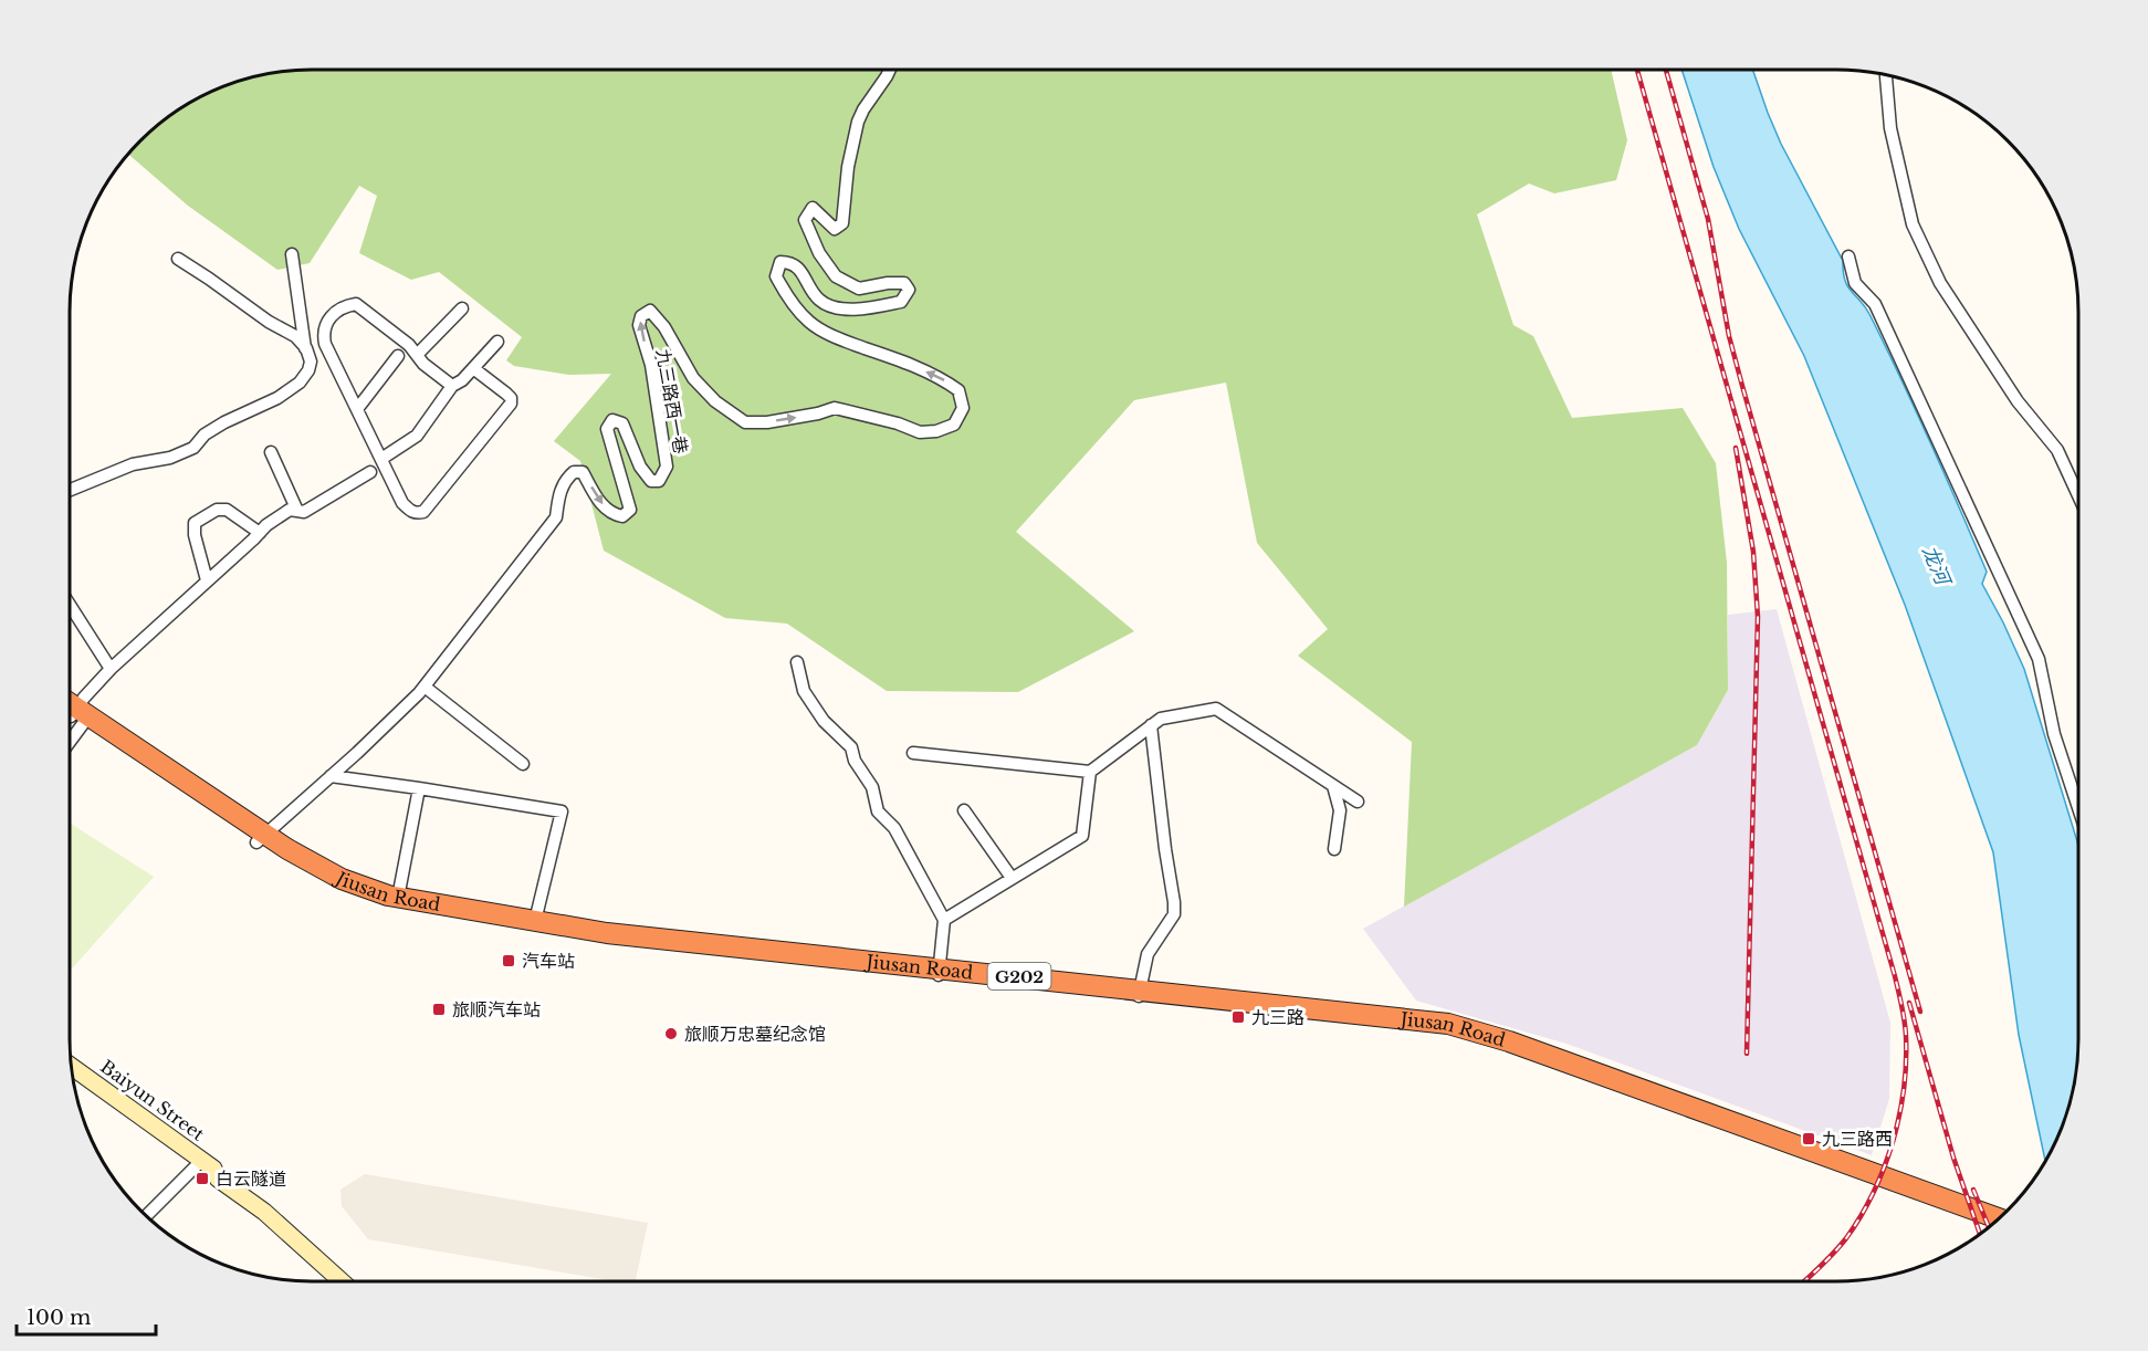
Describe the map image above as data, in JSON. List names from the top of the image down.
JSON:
{
  "streets": {
    "highway": ["Jiusan Road", "G202"],
    "main road": ["Baiyun Street"],
    "street": ["九三路西一巷"]
  },
  "crossings": [
    ["九三路西一巷", "Jiusan Road"]
  ],
  "water": ["龙河"],
  "places": {
    "transit": [
      "汽车站",
      "旅顺汽车站",
      "九三路",
      "九三路西",
      "白云隧道"
    ],
    "other": ["旅顺万忠墓纪念馆"]
  },
  "scale_bar": "100 m"
}
